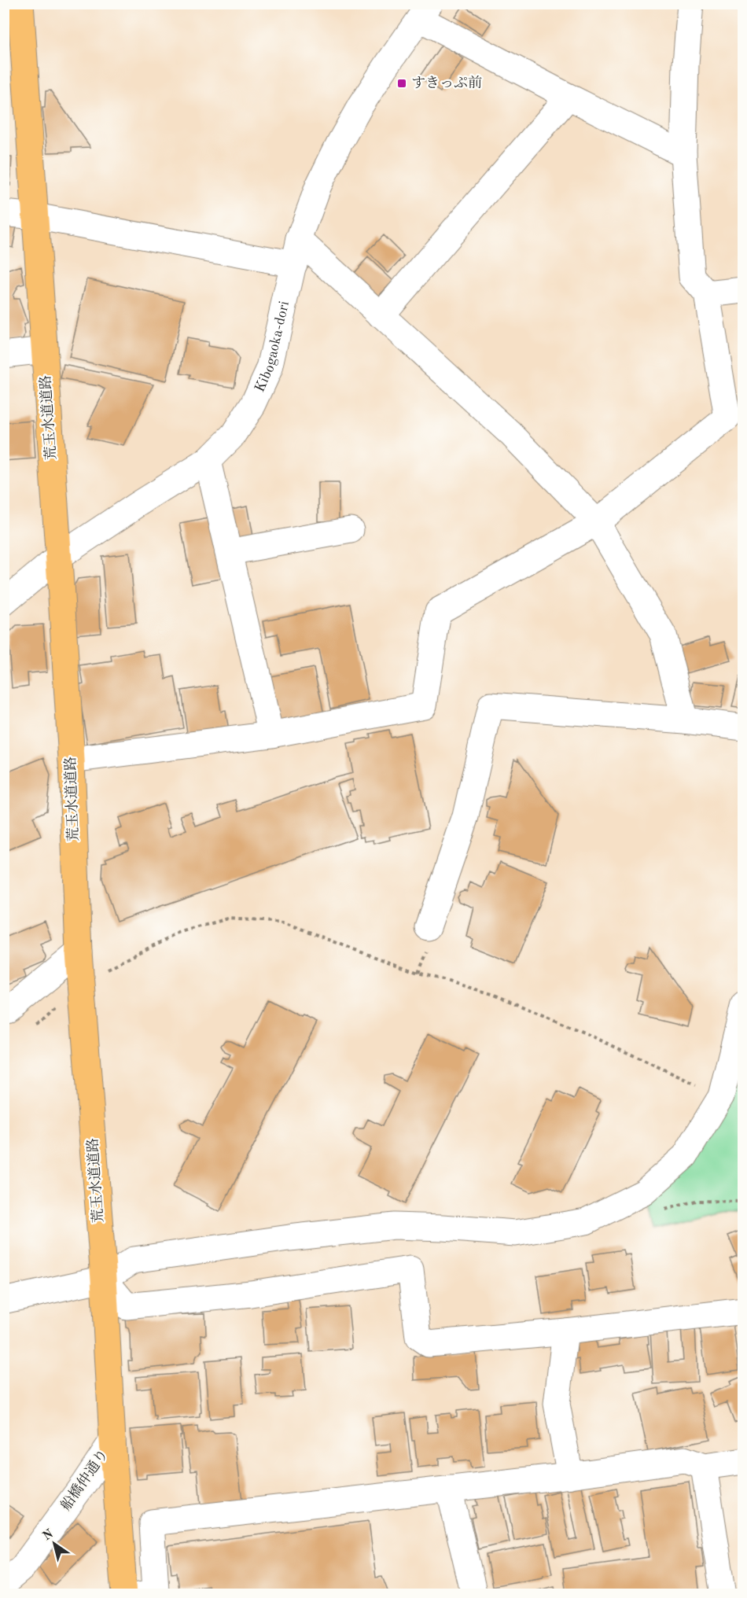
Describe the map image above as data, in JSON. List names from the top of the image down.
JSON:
{
  "streets": {
    "main road": ["荒玉水道道路"],
    "street": ["Kibogaoka-dori", "船橋仲通り"]
  },
  "crossings": [
    ["Kibogaoka-dori", "荒玉水道道路"],
    ["荒玉水道道路", "船橋仲通り"]
  ],
  "places": {
    "transit": ["すきっぷ前"]
  },
  "north": "top left"
}
